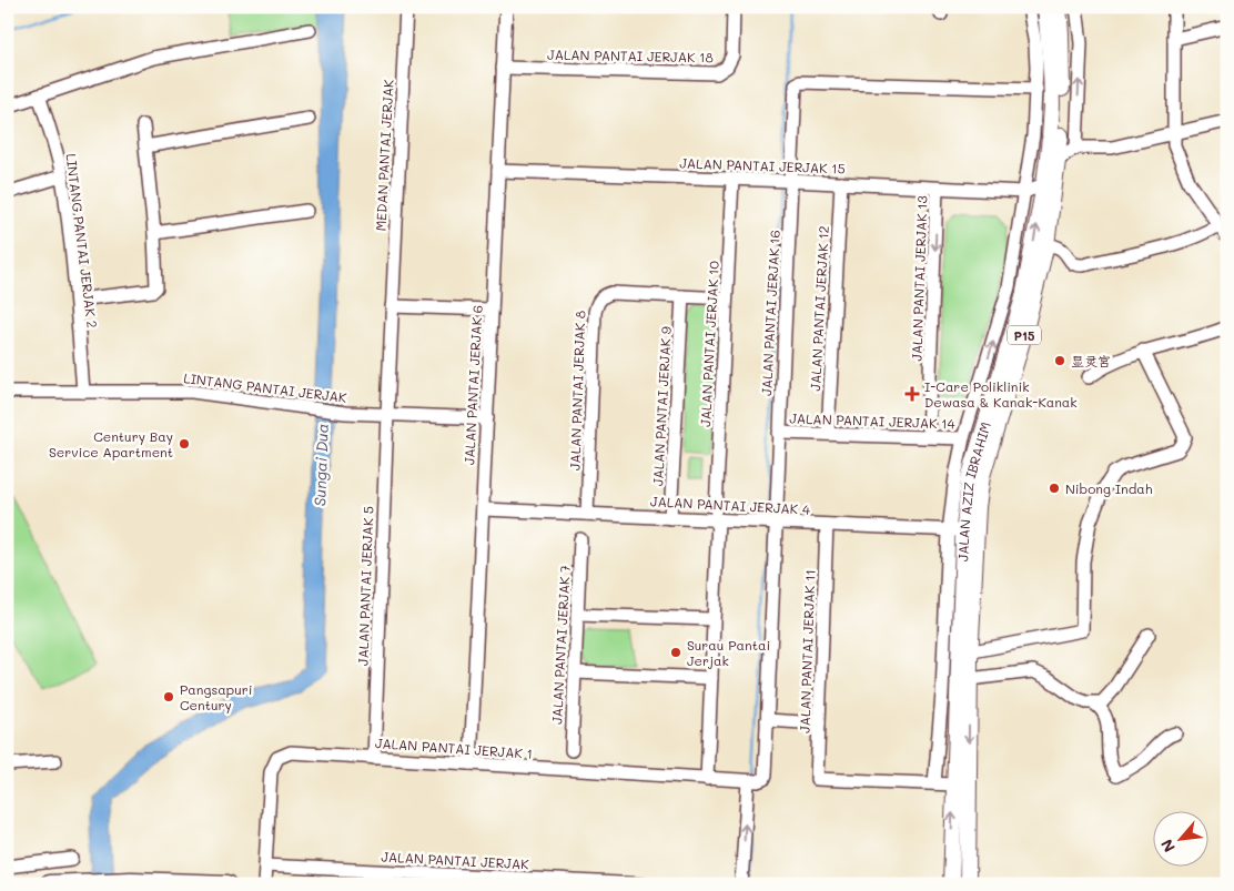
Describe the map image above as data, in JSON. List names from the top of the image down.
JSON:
{
  "streets": {
    "main road": ["P15", "JALAN AZIZ IBRAHIM"],
    "street": [
      "JALAN PANTAI JERJAK 18",
      "MEDAN PANTAI JERJAK",
      "JALAN PANTAI JERJAK 15",
      "LINTANG PANTAI JERJAK 2",
      "JALAN PANTAI JERJAK 13",
      "JALAN PANTAI JERJAK 12",
      "JALAN PANTAI JERJAK 16",
      "JALAN PANTAI JERJAK 10",
      "JALAN PANTAI JERJAK 6",
      "LINTANG PANTAI JERJAK",
      "JALAN PANTAI JERJAK 8",
      "JALAN PANTAI JERJAK 9",
      "JALAN PANTAI JERJAK 14",
      "JALAN PANTAI JERJAK 4",
      "JALAN PANTAI JERJAK 5",
      "JALAN PANTAI JERJAK 7",
      "JALAN PANTAI JERJAK 11",
      "JALAN PANTAI JERJAK 1",
      "JALAN PANTAI JERJAK"
    ]
  },
  "crossings": [
    ["JALAN PANTAI JERJAK 18", "JALAN PANTAI JERJAK 6"],
    ["MEDAN PANTAI JERJAK", "LINTANG PANTAI JERJAK"],
    ["MEDAN PANTAI JERJAK", "JALAN PANTAI JERJAK 5"],
    ["JALAN PANTAI JERJAK 15", "JALAN PANTAI JERJAK 13"],
    ["JALAN PANTAI JERJAK 15", "JALAN PANTAI JERJAK 12"],
    ["JALAN PANTAI JERJAK 15", "JALAN PANTAI JERJAK 16"],
    ["JALAN PANTAI JERJAK 15", "JALAN PANTAI JERJAK 10"],
    ["JALAN PANTAI JERJAK 15", "JALAN PANTAI JERJAK 6"],
    ["JALAN PANTAI JERJAK 15", "JALAN AZIZ IBRAHIM"],
    ["LINTANG PANTAI JERJAK 2", "LINTANG PANTAI JERJAK"],
    ["JALAN PANTAI JERJAK 13", "JALAN PANTAI JERJAK 14"],
    ["JALAN PANTAI JERJAK 12", "JALAN PANTAI JERJAK 14"],
    ["JALAN PANTAI JERJAK 16", "JALAN PANTAI JERJAK 14"],
    ["JALAN PANTAI JERJAK 16", "JALAN PANTAI JERJAK 4"],
    ["JALAN PANTAI JERJAK 16", "JALAN PANTAI JERJAK 1"],
    ["JALAN PANTAI JERJAK 10", "JALAN PANTAI JERJAK 8"],
    ["JALAN PANTAI JERJAK 10", "JALAN PANTAI JERJAK 4"],
    ["JALAN PANTAI JERJAK 10", "JALAN PANTAI JERJAK 1"],
    ["JALAN PANTAI JERJAK 6", "LINTANG PANTAI JERJAK"],
    ["JALAN PANTAI JERJAK 6", "JALAN PANTAI JERJAK 4"],
    ["JALAN PANTAI JERJAK 6", "JALAN PANTAI JERJAK 1"],
    ["LINTANG PANTAI JERJAK", "JALAN PANTAI JERJAK 5"],
    ["JALAN PANTAI JERJAK 8", "JALAN PANTAI JERJAK 9"],
    ["JALAN PANTAI JERJAK 8", "JALAN PANTAI JERJAK 4"],
    ["JALAN PANTAI JERJAK 9", "JALAN PANTAI JERJAK 4"],
    ["JALAN AZIZ IBRAHIM", "JALAN PANTAI JERJAK 4"],
    ["JALAN PANTAI JERJAK 4", "JALAN PANTAI JERJAK 11"],
    ["JALAN PANTAI JERJAK 5", "JALAN PANTAI JERJAK 1"],
    ["JALAN PANTAI JERJAK 1", "JALAN PANTAI JERJAK"]
  ],
  "water": ["Sungai Dua"],
  "places": {
    "other": [
      "显灵宫",
      "Century Bay Service Apartment",
      "Nibong Indah",
      "Surau Pantai Jerjak",
      "Pangsapuri Century"
    ],
    "health": ["I-Care Poliklinik Dewasa & Kanak-Kanak"]
  },
  "north": "bottom left"
}
